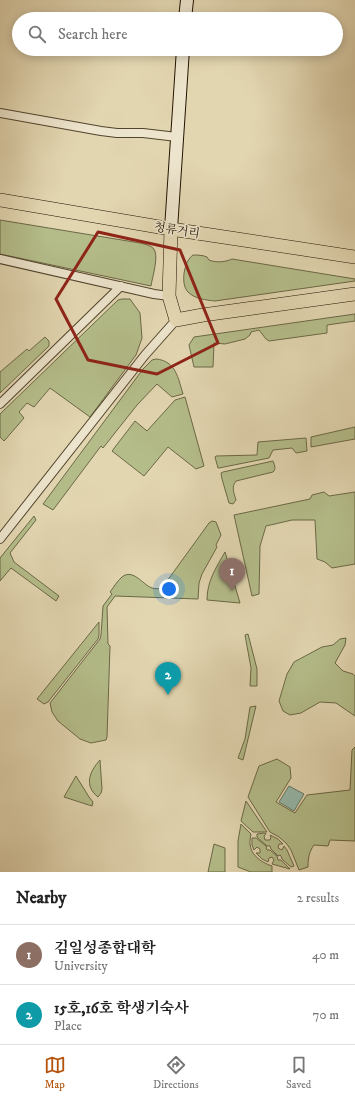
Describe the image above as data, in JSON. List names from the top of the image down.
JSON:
{
  "streets": {
    "main road": ["청류거리"]
  },
  "page": {
    "search": "Search here",
    "pins": ["1", "2"],
    "heading": ["Nearby", "2 results"],
    "list": [
      {
        "mark": "1",
        "name": "김일성종합대학",
        "note": "University",
        "value": "40 m"
      },
      {
        "mark": "2",
        "name": "15호,16호 학생기숙사",
        "note": "Place",
        "value": "70 m"
      }
    ],
    "nav": ["Map", "Directions", "Saved"]
  }
}
